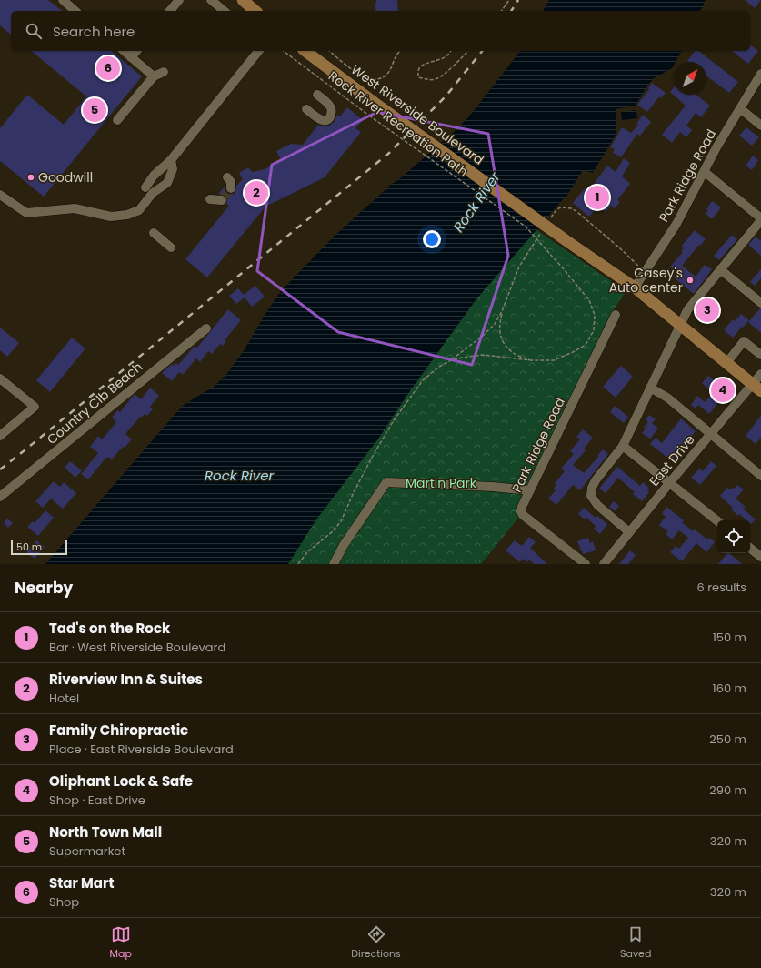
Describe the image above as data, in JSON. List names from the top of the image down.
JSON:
{
  "streets": {
    "main road": ["West Riverside Boulevard"],
    "street": ["Park Ridge Road", "Country Clb Beach", "East Drive"],
    "path": ["Rock River Recreation Path"]
  },
  "crossings": [
    ["West Riverside Boulevard", "Park Ridge Road"],
    ["West Riverside Boulevard", "East Drive"]
  ],
  "water": ["Rock River"],
  "parks": ["Martin Park"],
  "places": ["Goodwill", "Casey's Auto center"],
  "scale_bar": "50 m",
  "north": "top right",
  "page": {
    "search": "Search here",
    "pins": [
      "6",
      "5",
      "2",
      "1",
      "3",
      "4"
    ],
    "scale": "50 m",
    "heading": ["Nearby", "6 results"],
    "list": [
      {
        "mark": "1",
        "name": "Tad's on the Rock",
        "note": "Bar · West Riverside Boulevard",
        "value": "150 m"
      },
      {
        "mark": "2",
        "name": "Riverview Inn & Suites",
        "note": "Hotel",
        "value": "160 m"
      },
      {
        "mark": "3",
        "name": "Family Chiropractic",
        "note": "Place · East Riverside Boulevard",
        "value": "250 m"
      },
      {
        "mark": "4",
        "name": "Oliphant Lock & Safe",
        "note": "Shop · East Drive",
        "value": "290 m"
      },
      {
        "mark": "5",
        "name": "North Town Mall",
        "note": "Supermarket",
        "value": "320 m"
      },
      {
        "mark": "6",
        "name": "Star Mart",
        "note": "Shop",
        "value": "320 m"
      }
    ],
    "nav": ["Map", "Directions", "Saved"]
  }
}
